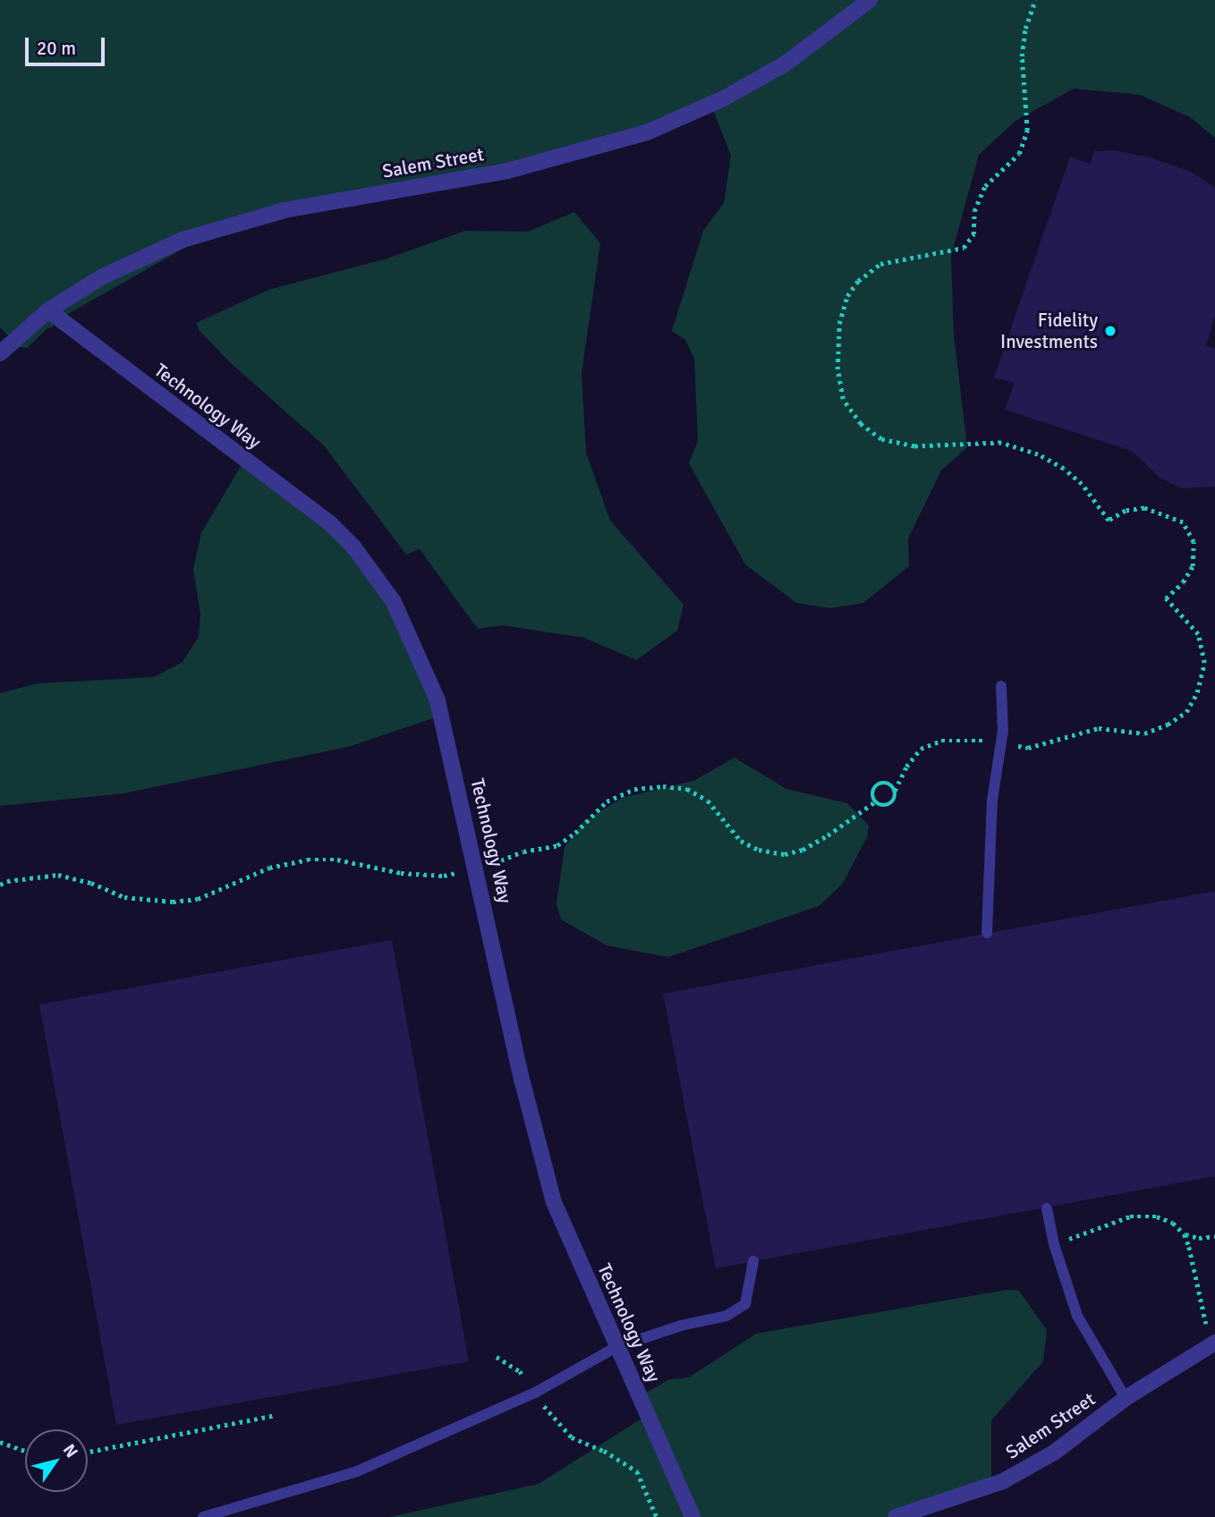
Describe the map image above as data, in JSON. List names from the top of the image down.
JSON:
{
  "streets": {
    "street": ["Salem Street", "Technology Way"]
  },
  "crossings": [
    ["Salem Street", "Technology Way"]
  ],
  "places": ["Fidelity Investments"],
  "scale_bar": "20 m",
  "north": "top right"
}
